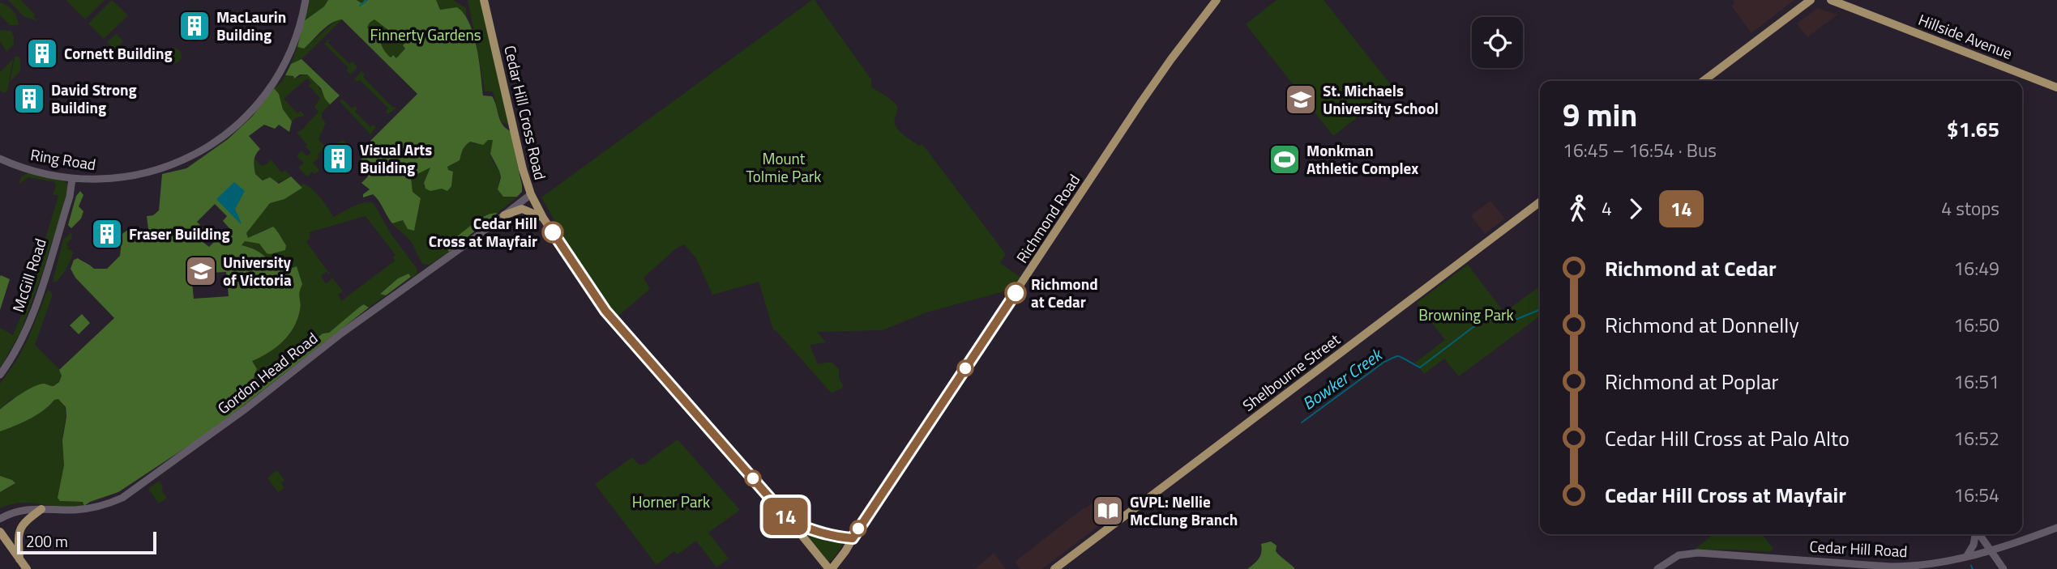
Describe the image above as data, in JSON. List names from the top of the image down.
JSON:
{
  "streets": {
    "main road": [
      "Hillside Avenue",
      "Cedar Hill Cross Road",
      "Richmond Road",
      "Shelbourne Street"
    ],
    "street": [
      "Ring Road",
      "McGill Road",
      "Gordon Head Road",
      "Cedar Hill Road"
    ]
  },
  "crossings": [
    ["Cedar Hill Cross Road", "Richmond Road"],
    ["Cedar Hill Cross Road", "Gordon Head Road"],
    ["Ring Road", "McGill Road"]
  ],
  "water": ["Bowker Creek"],
  "parks": [
    "Finnerty Gardens",
    "Mount Tolmie Park",
    "Browning Park",
    "Horner Park"
  ],
  "places": {
    "building": [
      "MacLaurin Building",
      "Cornett Building",
      "David Strong Building",
      "Visual Arts Building",
      "Fraser Building"
    ],
    "school or university": ["St. Michaels University School", "University of Victoria"],
    "sports": ["Monkman Athletic Complex"],
    "other": ["Cedar Hill Cross at Mayfair", "Richmond at Cedar"],
    "library": ["GVPL: Nellie McClung Branch"]
  },
  "lines": ["bus line 14"],
  "scale_bar": "200 m",
  "page": {
    "on_map": "14",
    "heading": ["9 min", "16:45 – 16:54 · Bus", "$1.65"],
    "legs": ["4", "14", "4 stops"],
    "list": [
      {
        "name": "Richmond at Cedar",
        "value": "16:49"
      },
      {
        "name": "Richmond at Donnelly",
        "value": "16:50"
      },
      {
        "name": "Richmond at Poplar",
        "value": "16:51"
      },
      {
        "name": "Cedar Hill Cross at Palo Alto",
        "value": "16:52"
      },
      {
        "name": "Cedar Hill Cross at Mayfair",
        "value": "16:54"
      }
    ],
    "scale": "200 m"
  }
}
